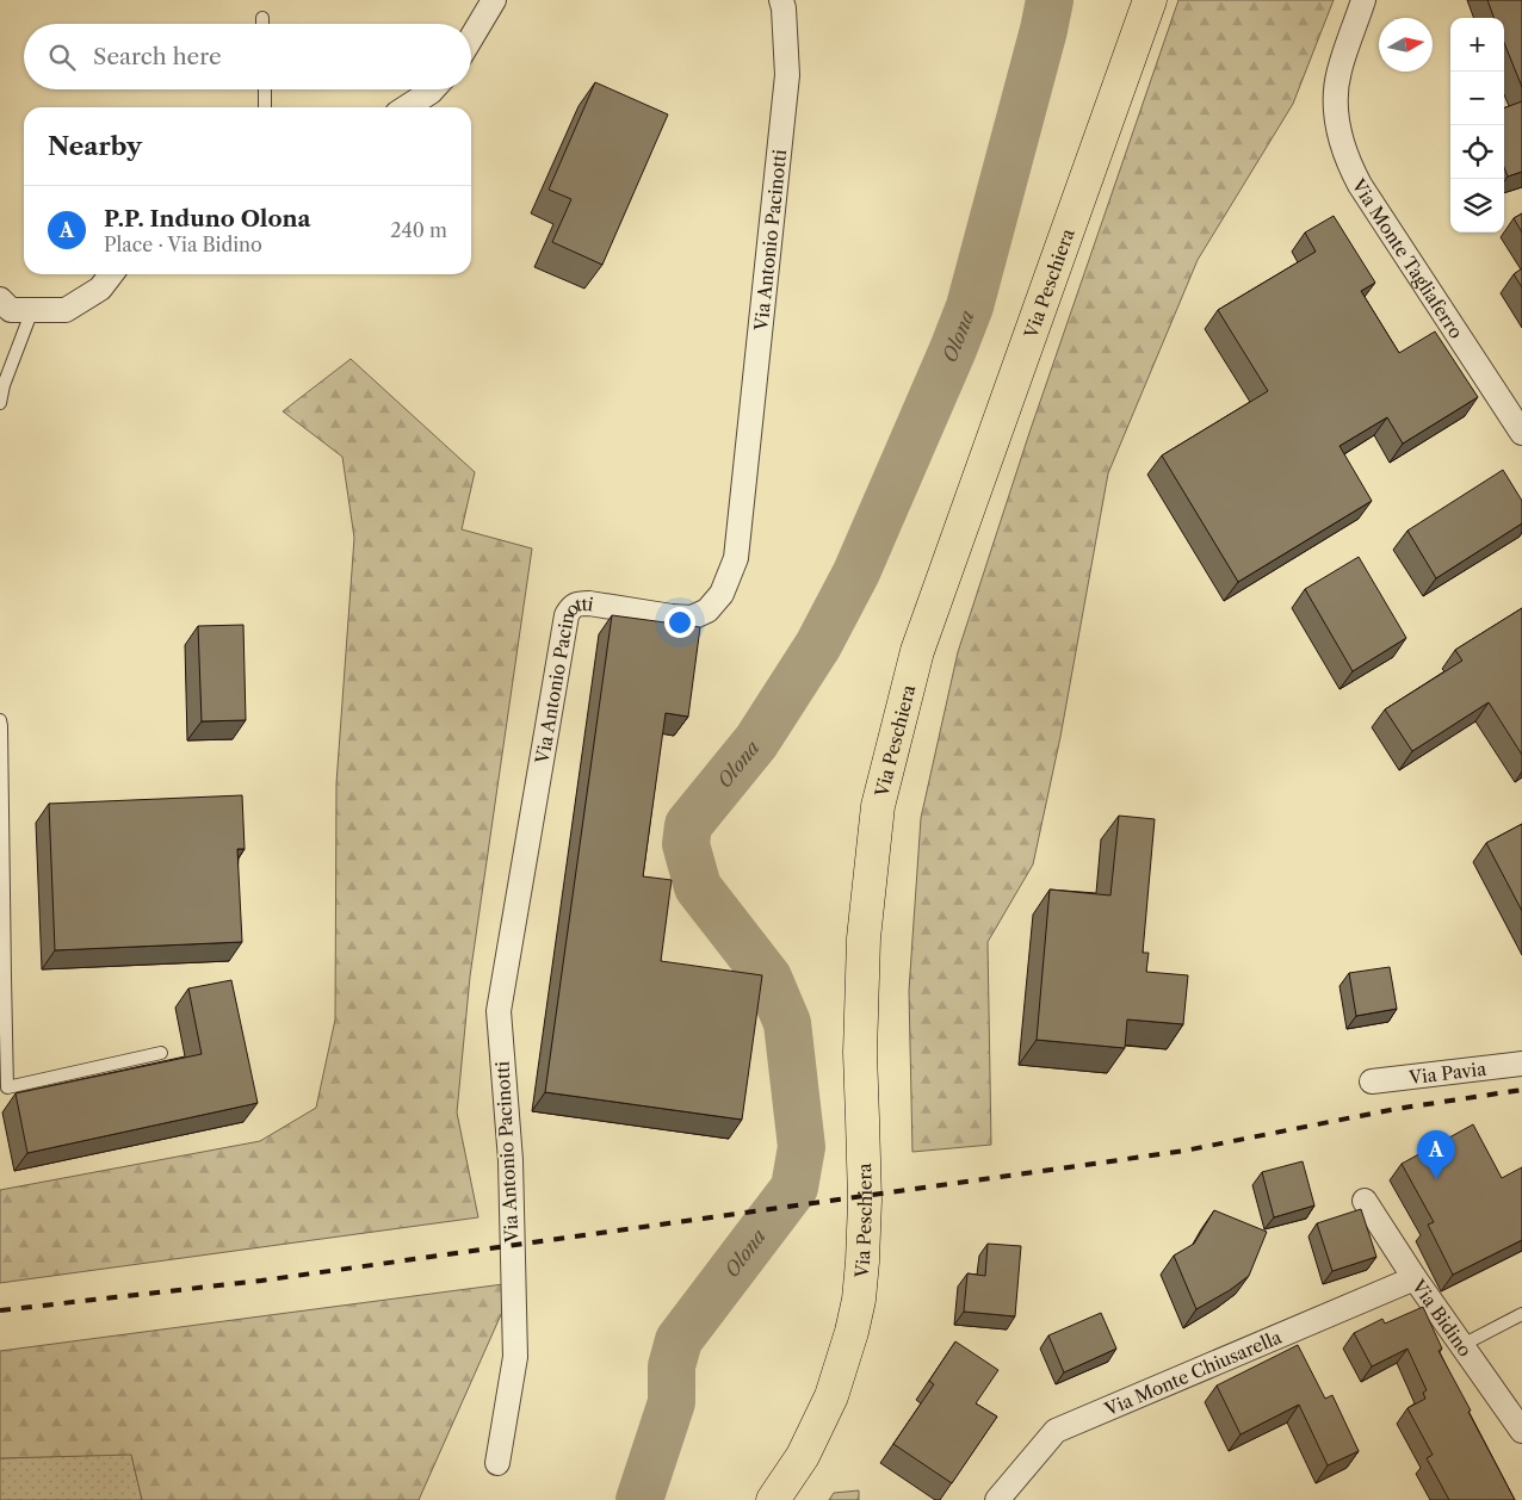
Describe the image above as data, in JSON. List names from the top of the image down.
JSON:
{
  "streets": {
    "main road": ["Via Peschiera"],
    "street": [
      "Via Antonio Pacinotti",
      "Via Monte Tagliaferro",
      "Via Pavia",
      "Via Bidino",
      "Via Monte Chiusarella"
    ]
  },
  "crossings": [
    ["Via Bidino", "Via Monte Chiusarella"]
  ],
  "water": ["Olona"],
  "north": "right",
  "page": {
    "map_buttons": ["+", "−"],
    "search": "Search here",
    "heading": "Nearby",
    "list": [
      {
        "mark": "A",
        "name": "P.P. Induno Olona",
        "note": "Place · Via Bidino",
        "value": "240 m"
      }
    ],
    "pins": "A"
  }
}
